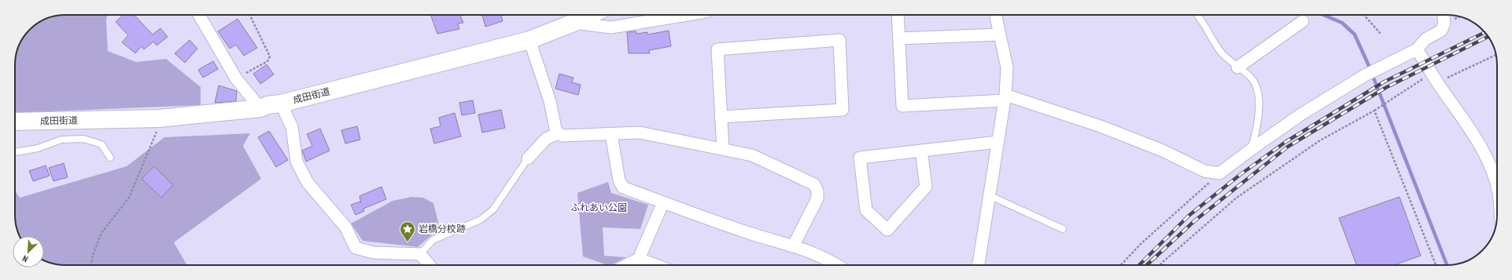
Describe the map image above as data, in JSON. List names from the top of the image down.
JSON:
{
  "streets": {
    "highway": ["成田街道"]
  },
  "parks": ["ふれあい公園"],
  "places": {
    "place": ["岩橋分校跡"]
  },
  "north": "bottom left"
}
